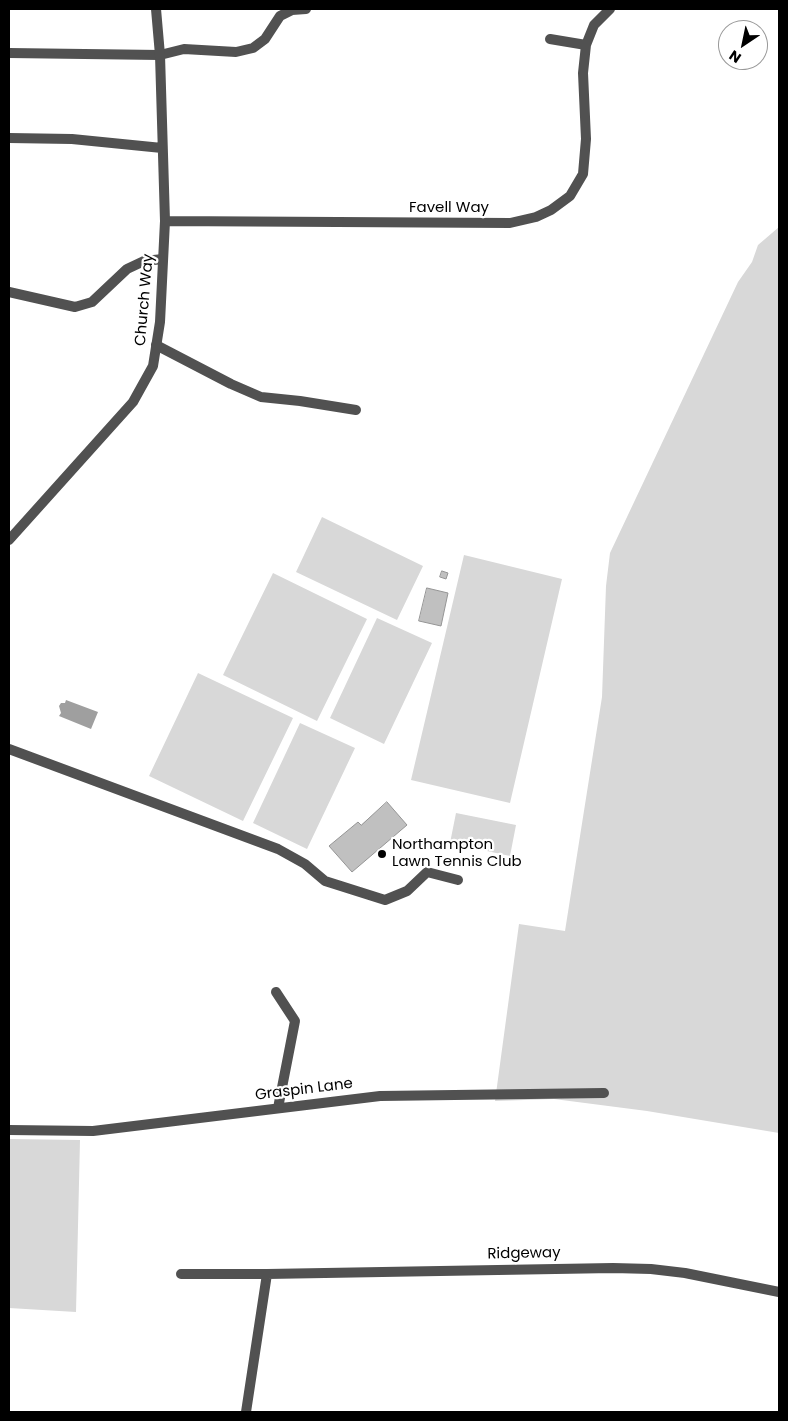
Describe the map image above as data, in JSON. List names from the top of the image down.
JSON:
{
  "streets": {
    "street": [
      "Favell Way",
      "Church Way",
      "Graspin Lane",
      "Ridgeway"
    ]
  },
  "crossings": [
    ["Favell Way", "Church Way"]
  ],
  "places": ["Northampton Lawn Tennis Club"],
  "north": "bottom left"
}
